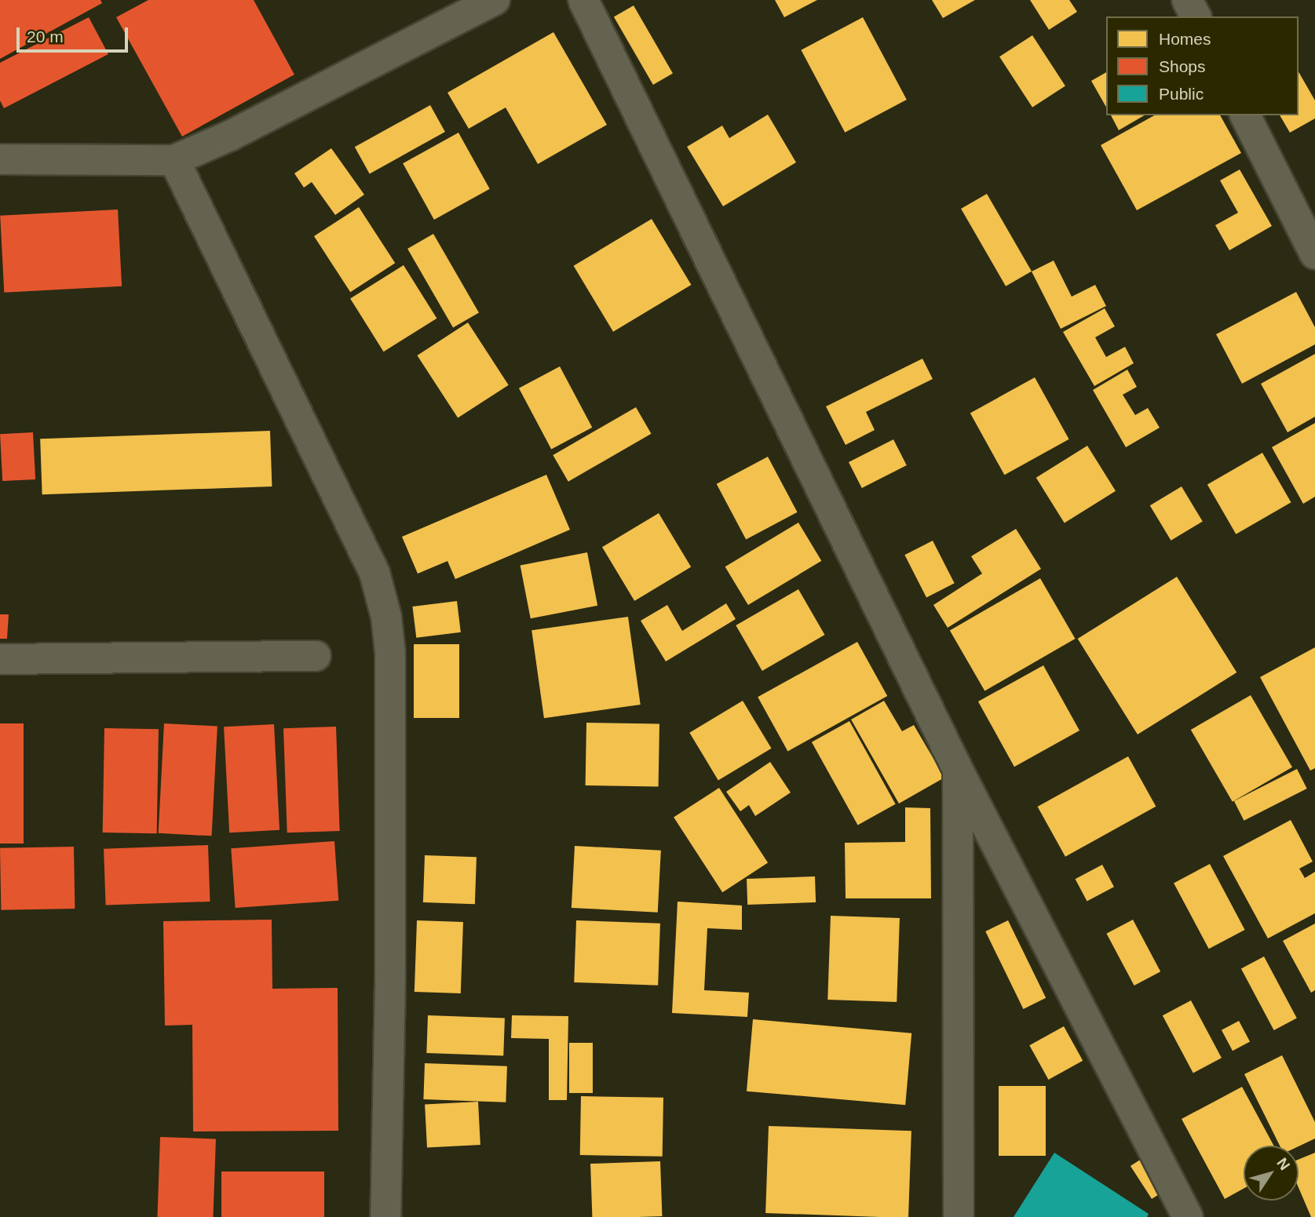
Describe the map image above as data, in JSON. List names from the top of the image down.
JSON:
{
  "legend": ["Homes", "Shops", "Public"],
  "scale_bar": "20 m",
  "north": "top right"
}
